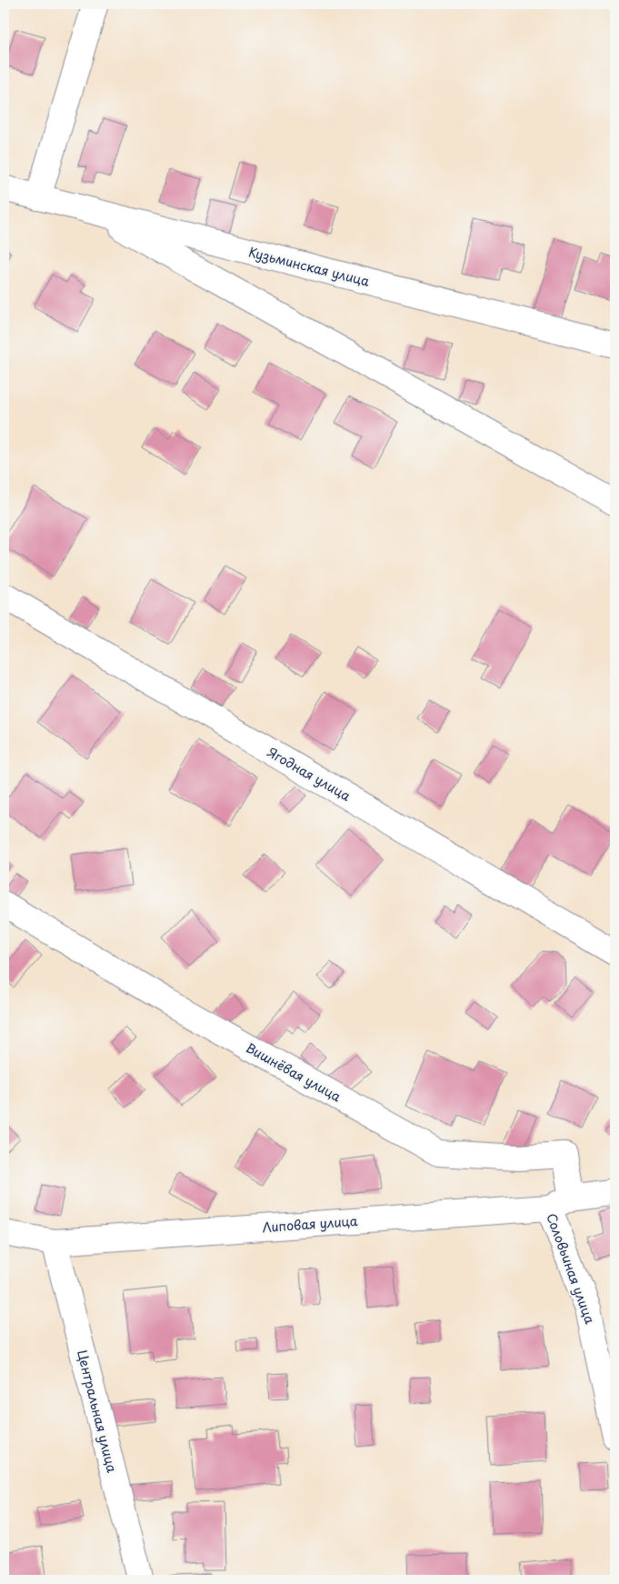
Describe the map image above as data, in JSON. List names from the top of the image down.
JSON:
{
  "streets": {
    "street": [
      "Кузьминская улица",
      "Ягодная улица",
      "Вишнёвая улица",
      "Липовая улица",
      "Соловьиная улица",
      "Центральная улица"
    ]
  },
  "crossings": [
    ["Вишнёвая улица", "Липовая улица"],
    ["Липовая улица", "Соловьиная улица"],
    ["Липовая улица", "Центральная улица"]
  ]
}
